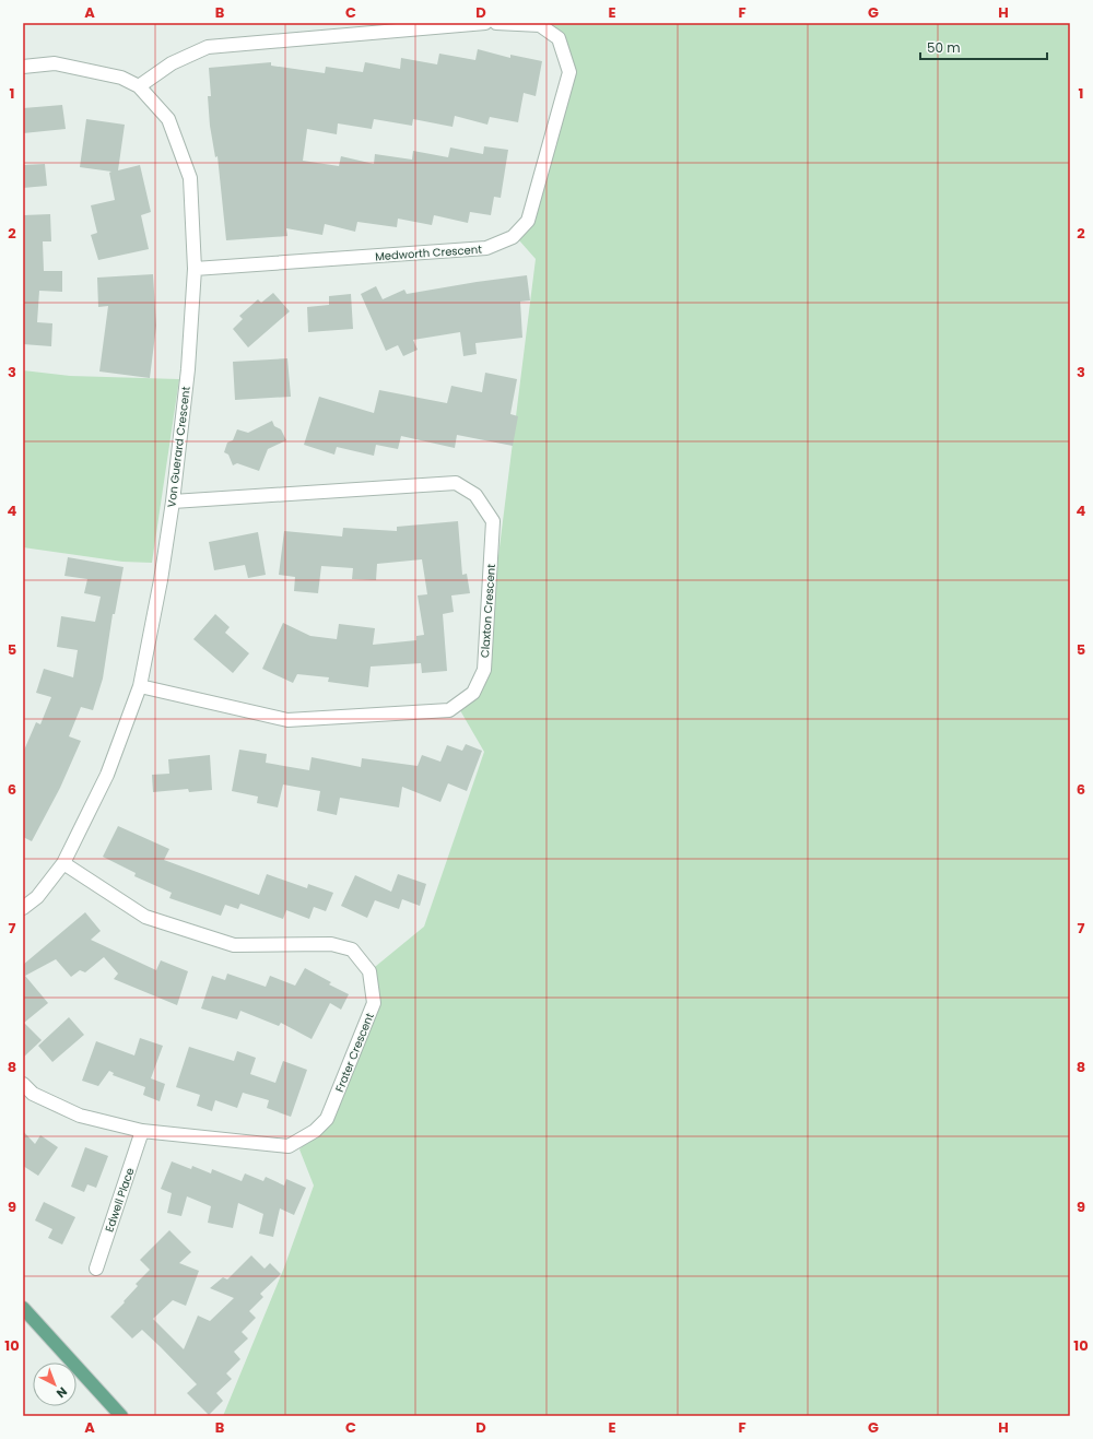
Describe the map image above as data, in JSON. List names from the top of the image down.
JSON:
{
  "streets": {
    "street": [
      "Medworth Crescent",
      "Von Guerard Crescent",
      "Claxton Crescent",
      "Frater Crescent",
      "Edwell Place"
    ]
  },
  "crossings": [
    ["Medworth Crescent", "Von Guerard Crescent"],
    ["Von Guerard Crescent", "Claxton Crescent"],
    ["Von Guerard Crescent", "Frater Crescent"],
    ["Frater Crescent", "Edwell Place"]
  ],
  "scale_bar": "50 m",
  "north": "bottom right",
  "grid": {
    "columns": [
      "A",
      "B",
      "C",
      "D",
      "E",
      "F",
      "G",
      "H"
    ],
    "rows": [
      "1",
      "2",
      "3",
      "4",
      "5",
      "6",
      "7",
      "8",
      "9",
      "10"
    ]
  }
}
